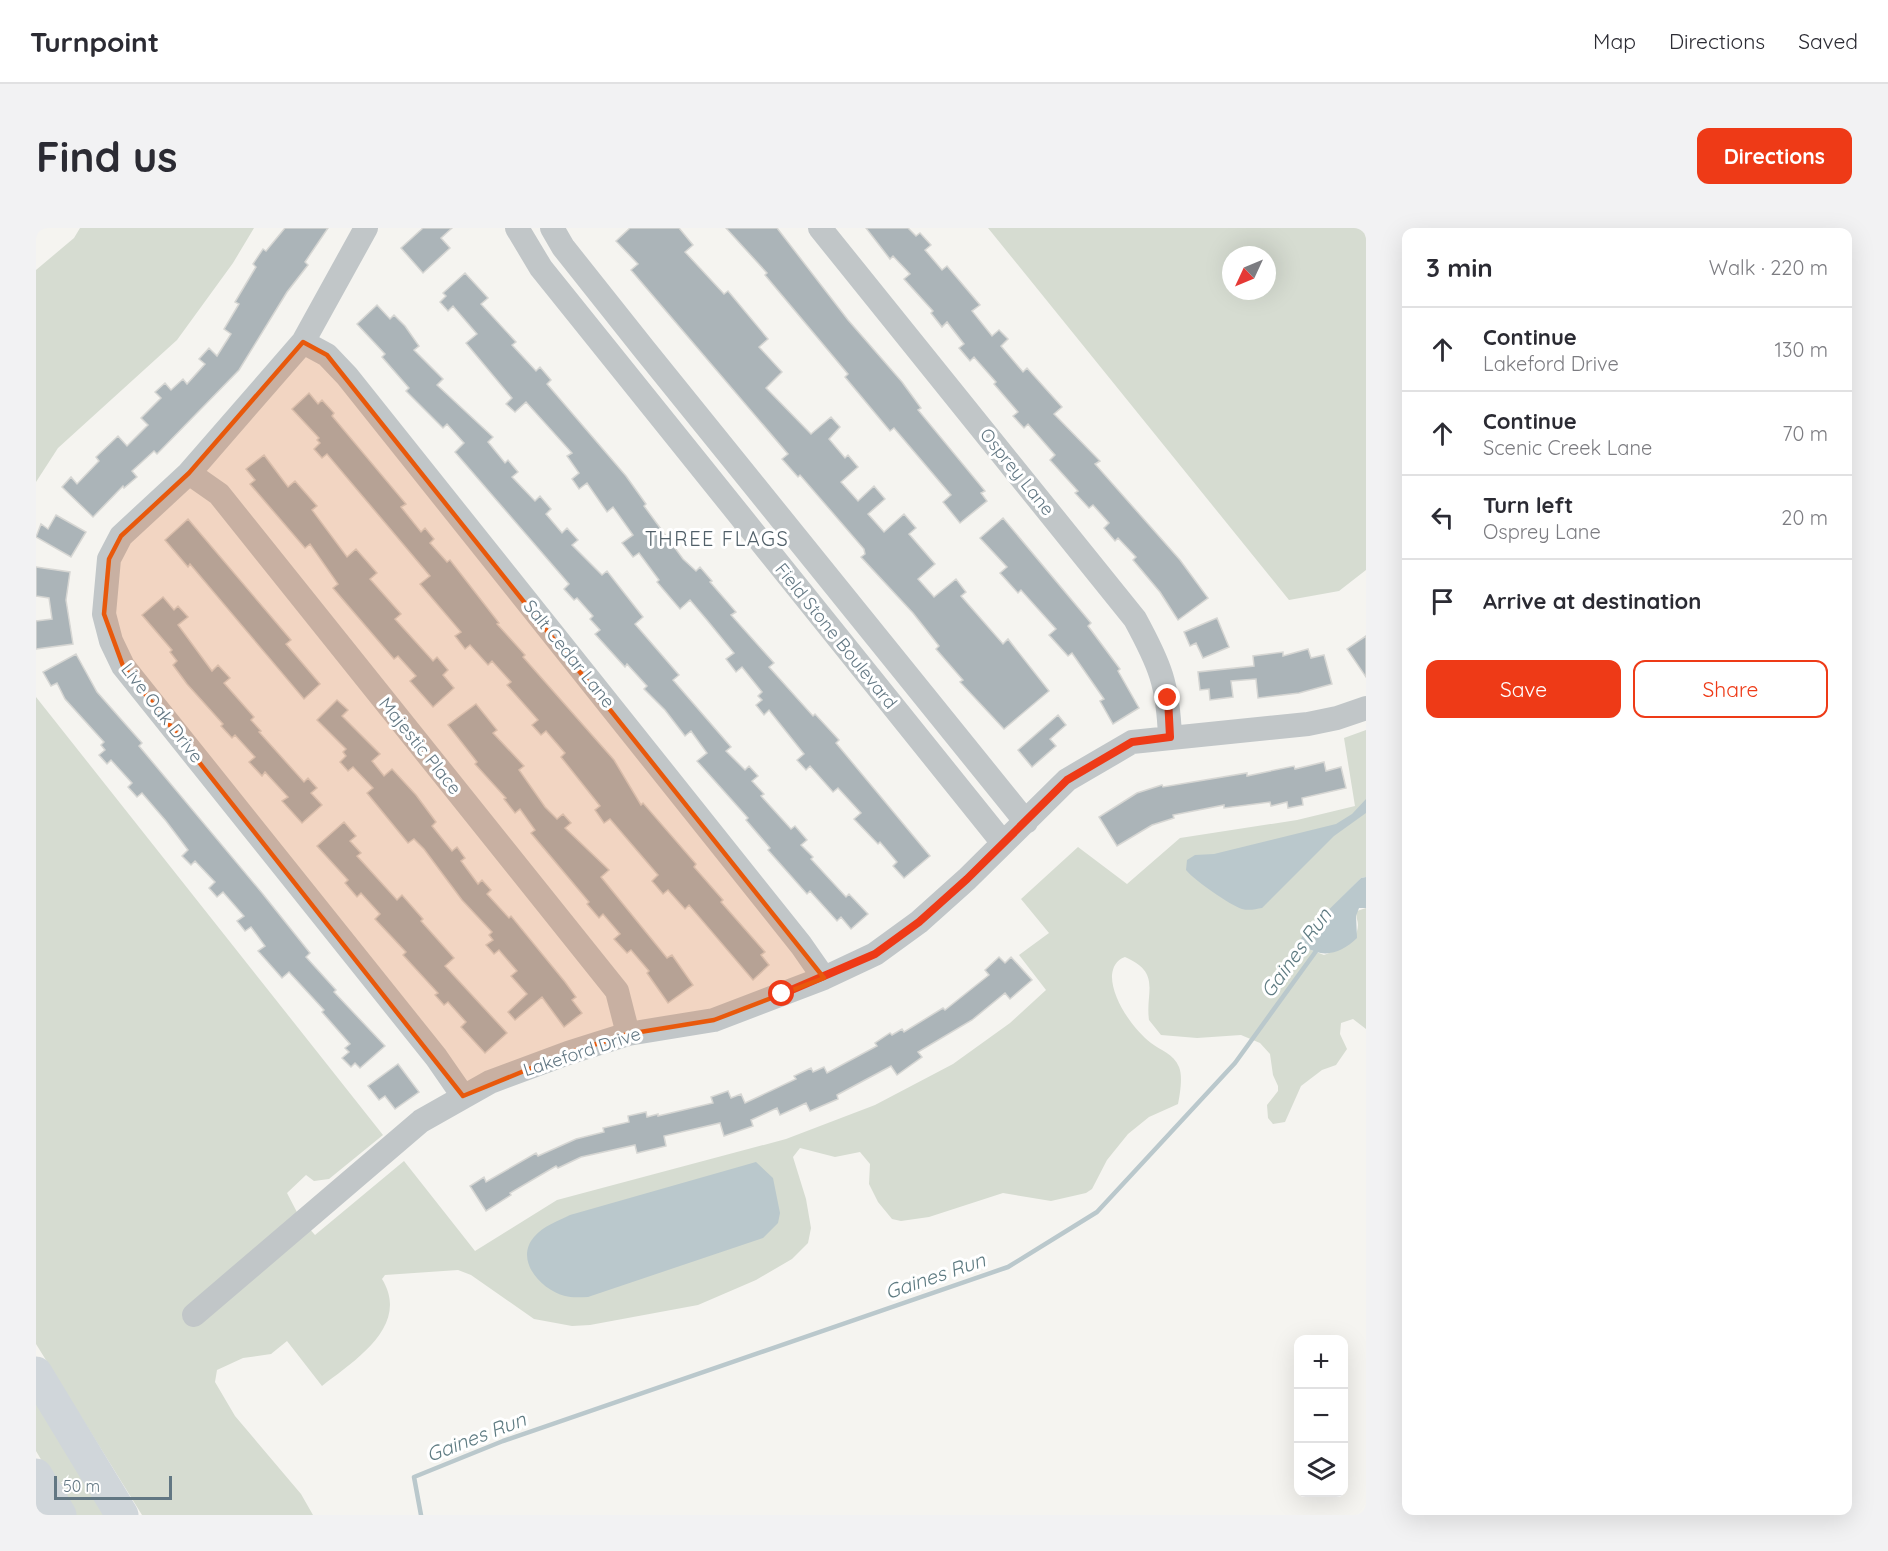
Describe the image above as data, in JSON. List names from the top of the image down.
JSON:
{
  "streets": {
    "street": [
      "Osprey Lane",
      "Field Stone Boulevard",
      "Salt Cedar Lane",
      "Live Oak Drive",
      "Majestic Place",
      "Lakeford Drive"
    ]
  },
  "crossings": [
    ["Osprey Lane", "Lakeford Drive"],
    ["Field Stone Boulevard", "Lakeford Drive"],
    ["Salt Cedar Lane", "Live Oak Drive"],
    ["Salt Cedar Lane", "Lakeford Drive"],
    ["Live Oak Drive", "Majestic Place"],
    ["Live Oak Drive", "Lakeford Drive"],
    ["Majestic Place", "Lakeford Drive"]
  ],
  "districts": ["THREE FLAGS"],
  "water": ["Gaines Run"],
  "scale_bar": "50 m",
  "north": "bottom left",
  "page": {
    "header": "Turnpoint",
    "nav": ["Map", "Directions", "Saved"],
    "buttons": [
      "Directions",
      ["Save", "Share"]
    ],
    "title": "Find us",
    "heading": ["3 min", "Walk · 220 m"],
    "list": [
      ["Continue", "Lakeford Drive", "130 m"],
      ["Continue", "Scenic Creek Lane", "70 m"],
      ["Turn left", "Osprey Lane", "20 m"],
      "Arrive at destination"
    ],
    "map_buttons": ["+", "−"],
    "scale": "50 m"
  }
}
